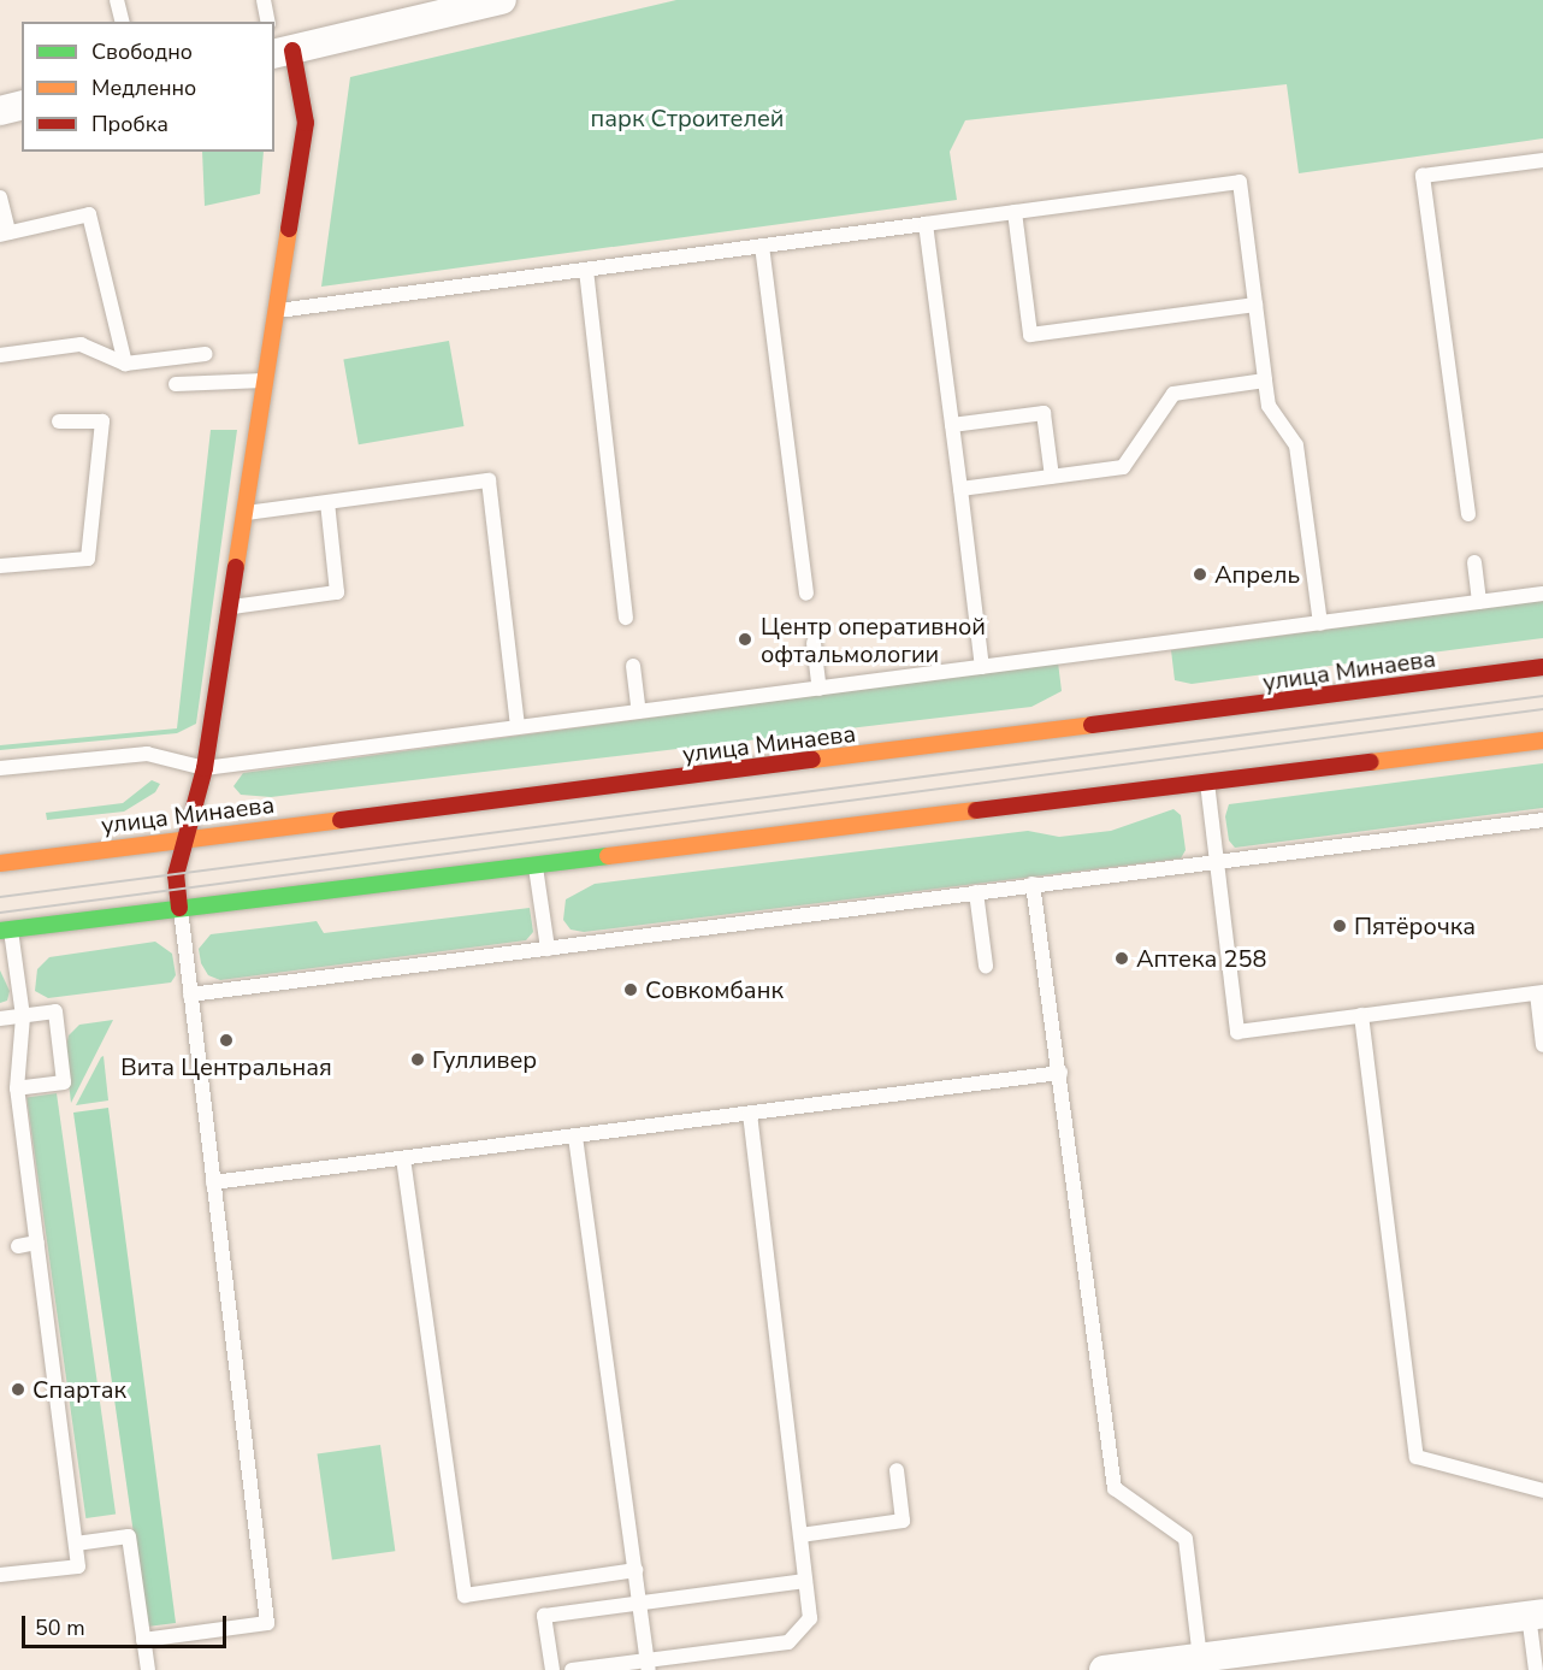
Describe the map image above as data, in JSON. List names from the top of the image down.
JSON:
{
  "streets": {
    "main road": ["улица Минаева"]
  },
  "parks": ["парк Строителей"],
  "places": [
    "Апрель",
    "Центр оперативной офтальмологии",
    "Пятёрочка",
    "Аптека 258",
    "Совкомбанк",
    "Вита Центральная",
    "Гулливер",
    "Спартак"
  ],
  "legend": ["Свободно", "Медленно", "Пробка"],
  "scale_bar": "50 m"
}
